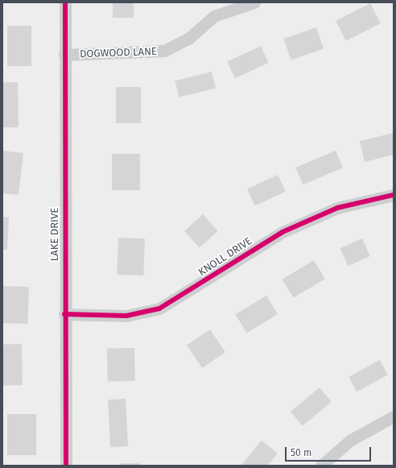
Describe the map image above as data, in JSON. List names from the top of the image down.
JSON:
{
  "streets": {
    "street": ["DOGWOOD LANE", "LAKE DRIVE", "KNOLL DRIVE"]
  },
  "crossings": [
    ["DOGWOOD LANE", "LAKE DRIVE"],
    ["LAKE DRIVE", "KNOLL DRIVE"]
  ],
  "scale_bar": "50 m"
}
